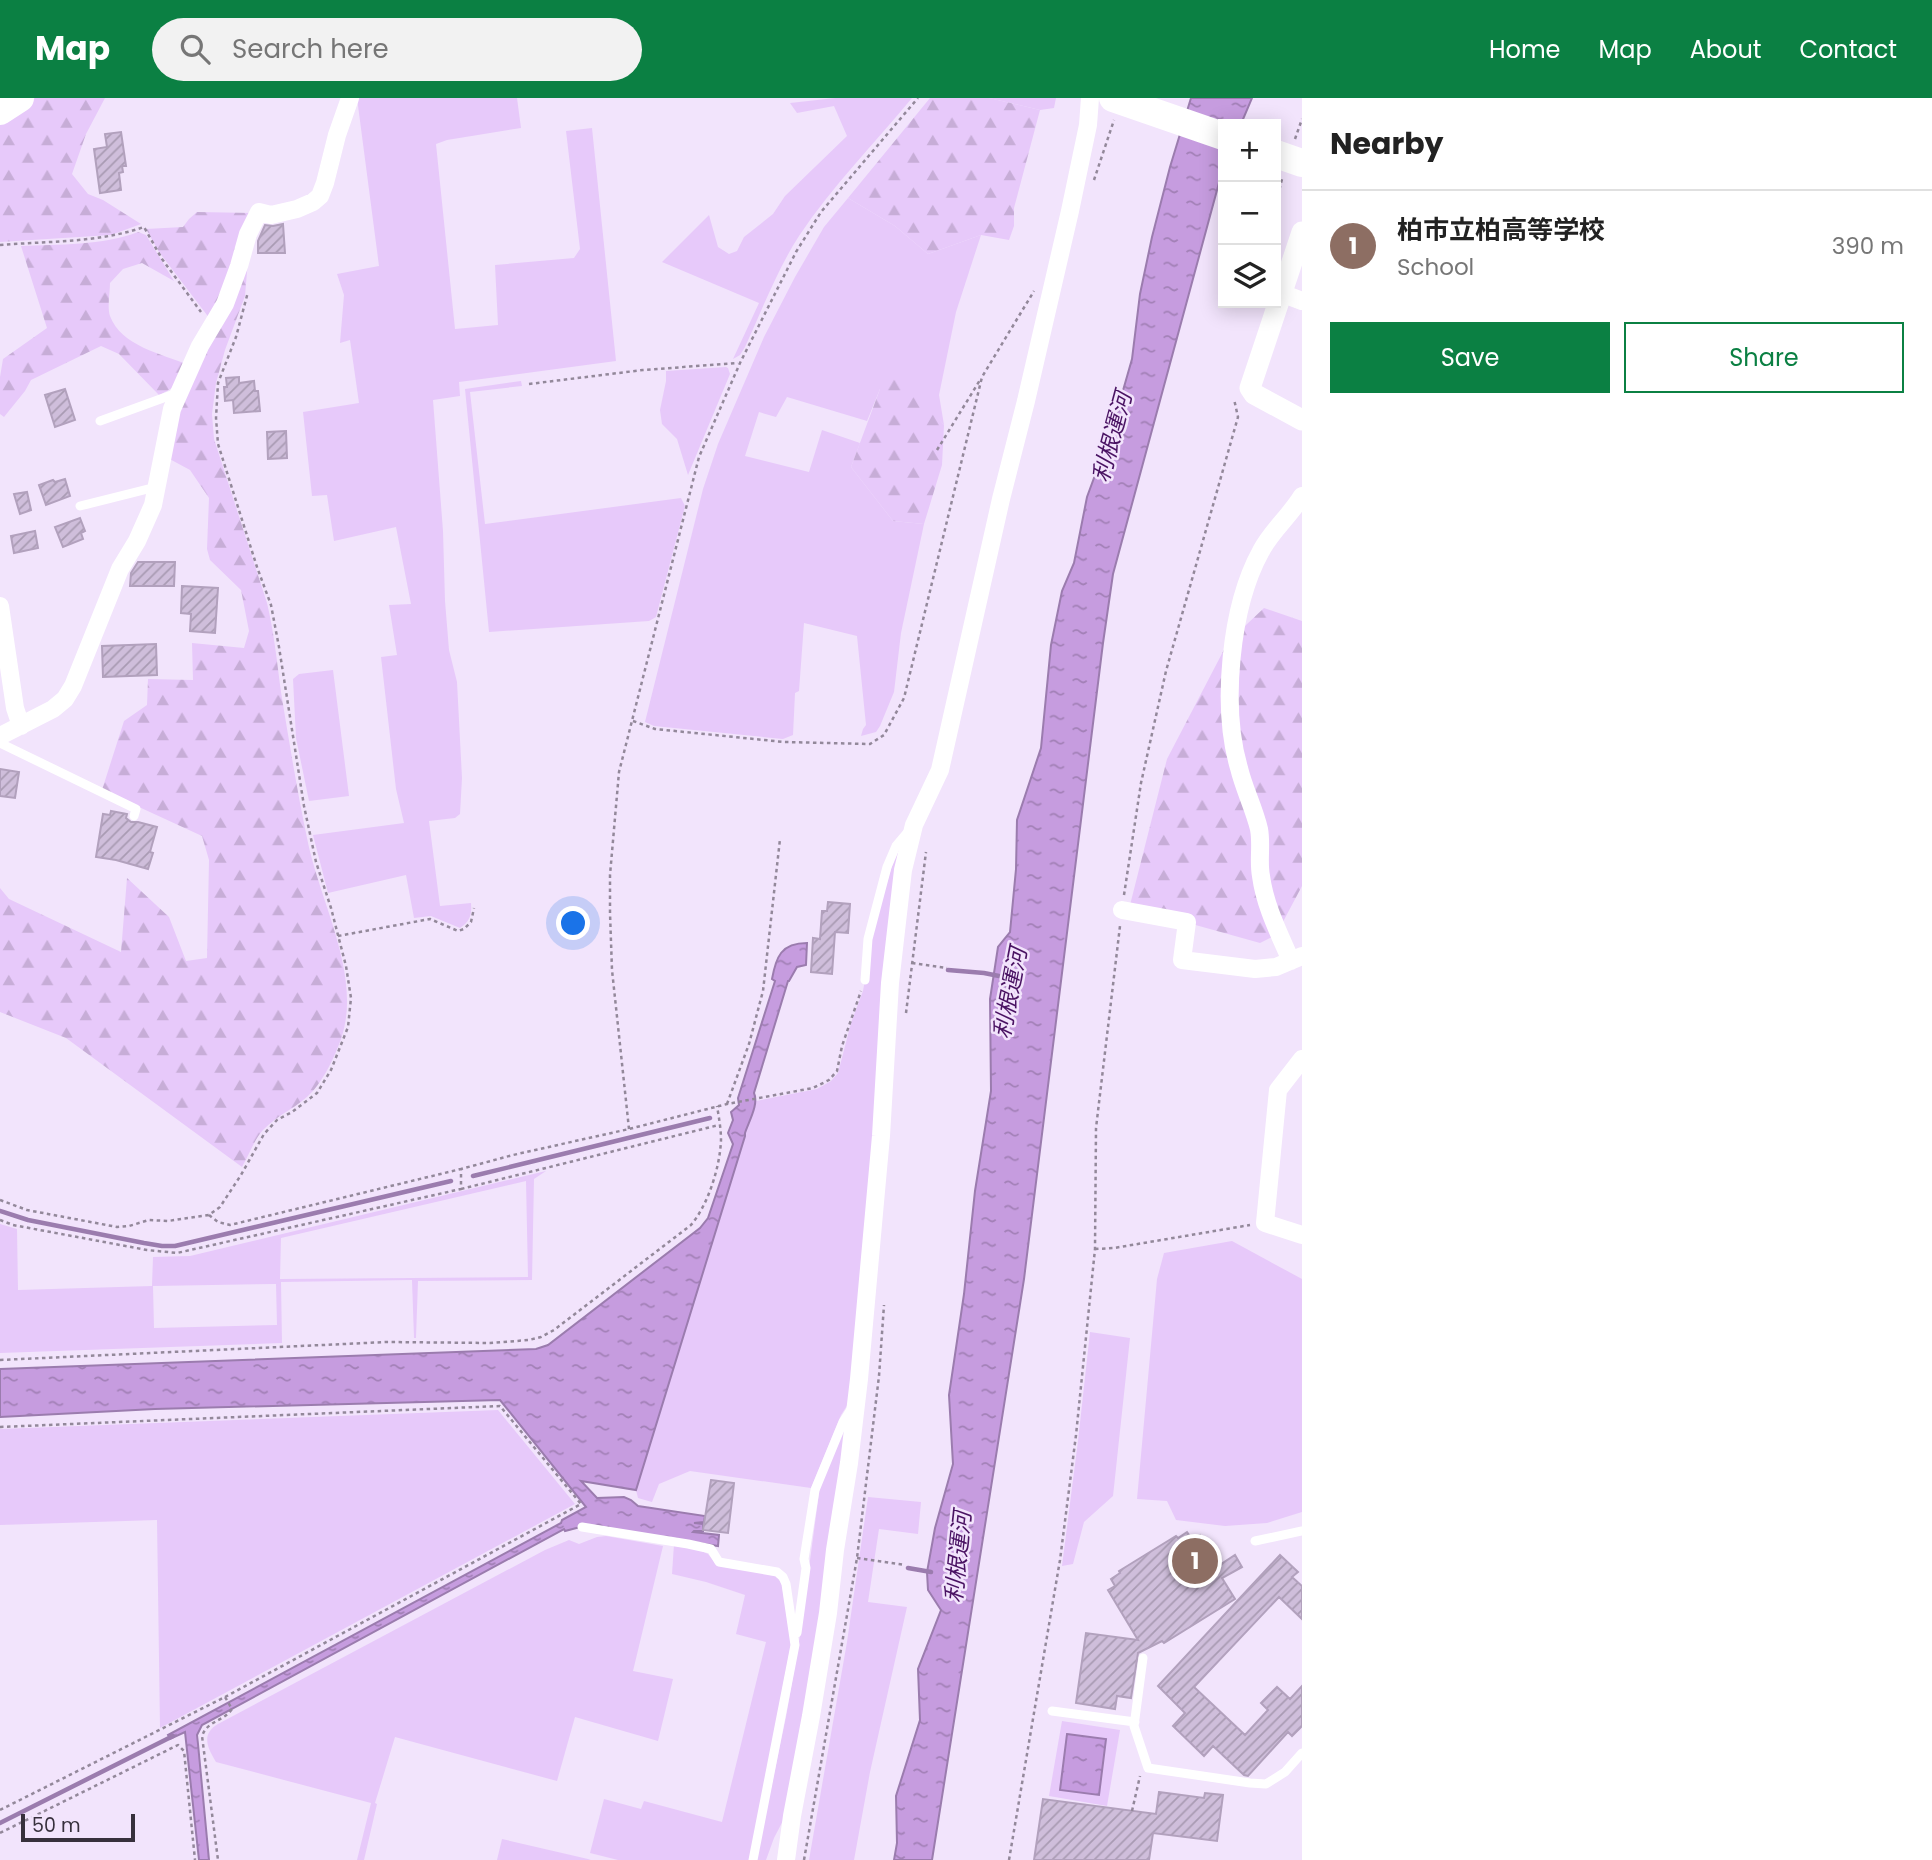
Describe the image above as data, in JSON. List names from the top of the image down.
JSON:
{
  "water": ["利根運河"],
  "scale_bar": "50 m",
  "page": {
    "header": "Map",
    "search": "Search here",
    "nav": [
      "Home",
      "Map",
      "About",
      "Contact"
    ],
    "heading": "Nearby",
    "map_buttons": ["+", "−"],
    "list": [
      {
        "mark": "1",
        "name": "柏市立柏高等学校",
        "note": "School",
        "value": "390 m"
      }
    ],
    "buttons": ["Save", "Share"],
    "pins": "1",
    "scale": "50 m"
  }
}
